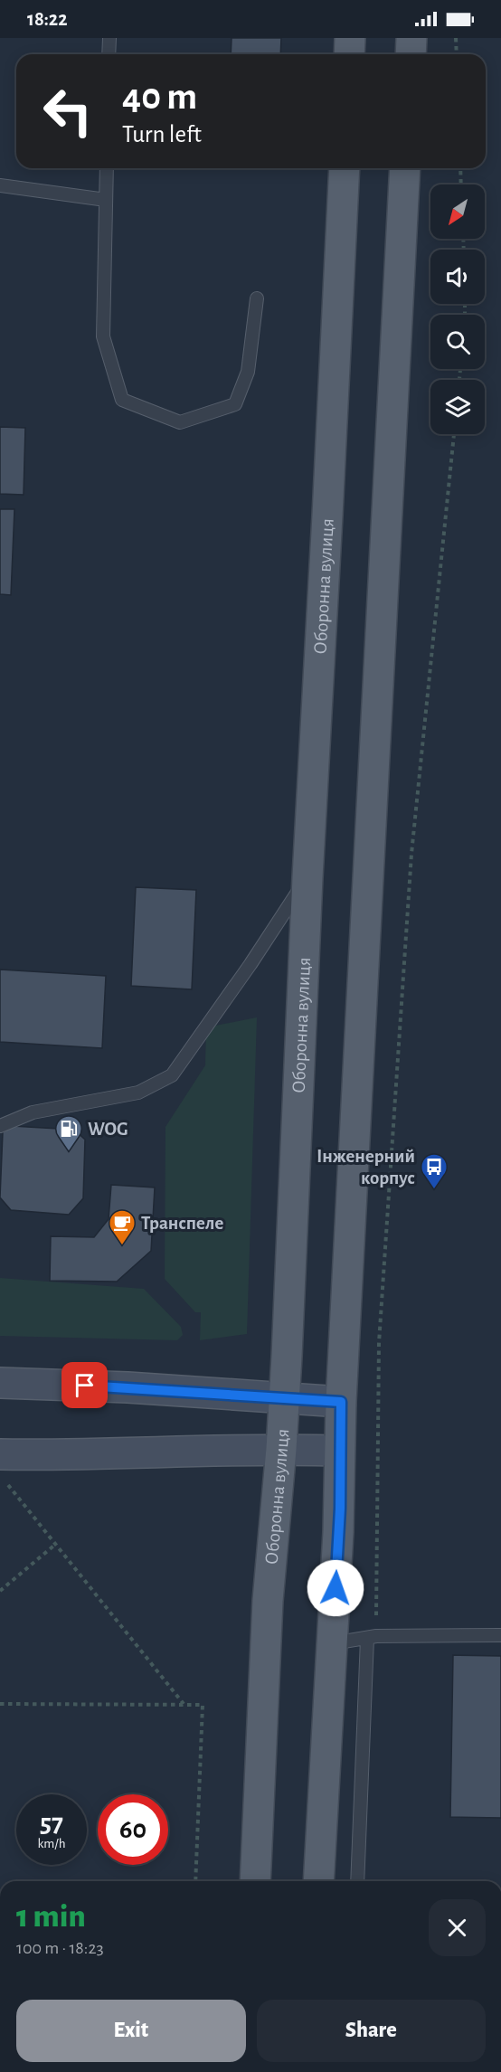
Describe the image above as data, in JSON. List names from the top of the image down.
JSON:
{
  "streets": {
    "main road": ["Оборонна вулиця"]
  },
  "places": {
    "fuel station": ["WOG"],
    "bus stop": ["Інженерний корпус"],
    "cafe": ["Транспеле"]
  },
  "north": "bottom left",
  "page": {
    "status": "18:22",
    "turn": ["40 m", "Turn left"],
    "speed": "57 km/h",
    "limit": "60",
    "heading": ["1 min", "100 m · 18:23"],
    "buttons": ["Exit", "Share"]
  }
}
